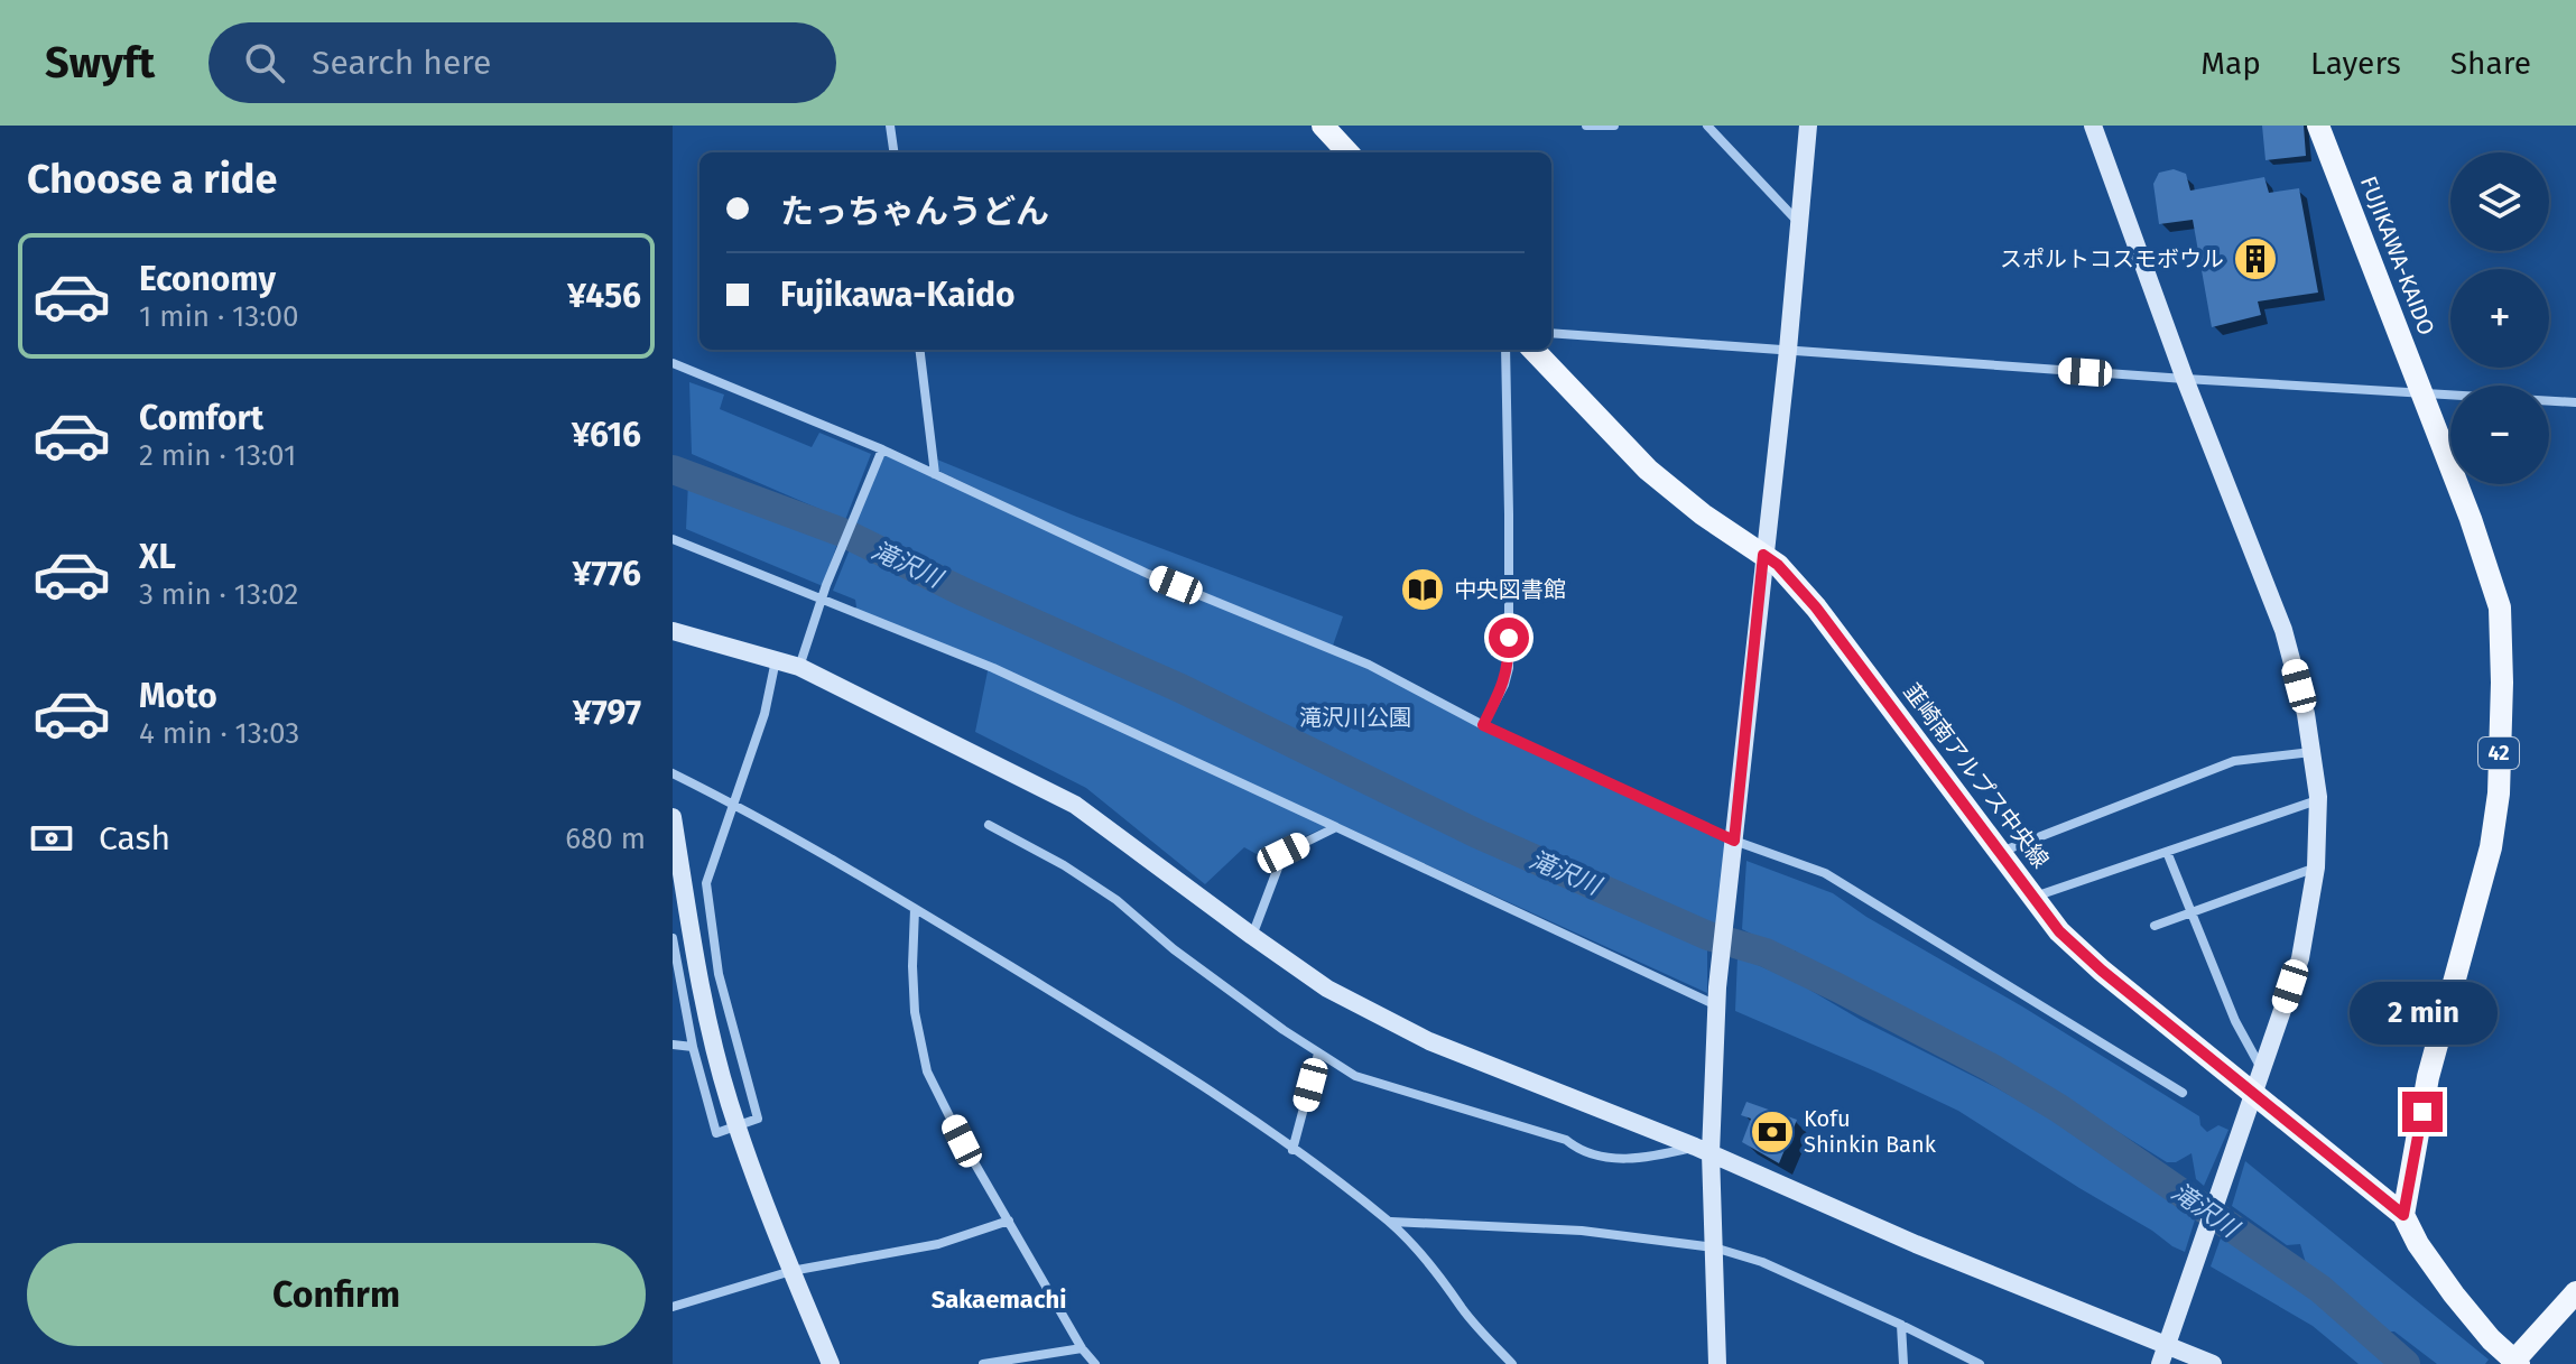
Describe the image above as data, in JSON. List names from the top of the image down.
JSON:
{
  "streets": {
    "main road": ["FUJIKAWA-KAIDO", "42", "韮崎南アルプス中央線"]
  },
  "crossings": [
    ["FUJIKAWA-KAIDO", "韮崎南アルプス中央線"]
  ],
  "districts": ["Sakaemachi"],
  "water": ["滝沢川"],
  "parks": ["滝沢川公園"],
  "places": {
    "building": ["スポルトコスモボウル"],
    "library": ["中央図書館"],
    "bank": ["Kofu Shinkin Bank"]
  },
  "page": {
    "header": "Swyft",
    "search": "Search here",
    "nav": ["Map", "Layers", "Share"],
    "heading": "Choose a ride",
    "map_buttons": ["+", "−"],
    "banner": ["たっちゃんうどん", "Fujikawa-Kaido"],
    "list": [
      {
        "name": "Economy",
        "note": "1 min · 13:00",
        "value": "¥456"
      },
      {
        "name": "Comfort",
        "note": "2 min · 13:01",
        "value": "¥616"
      },
      {
        "name": "XL",
        "note": "3 min · 13:02",
        "value": "¥776"
      },
      {
        "name": "Moto",
        "note": "4 min · 13:03",
        "value": "¥797"
      }
    ],
    "pay": ["Cash", "680 m"],
    "bubble": "2 min",
    "buttons": "Confirm"
  }
}
